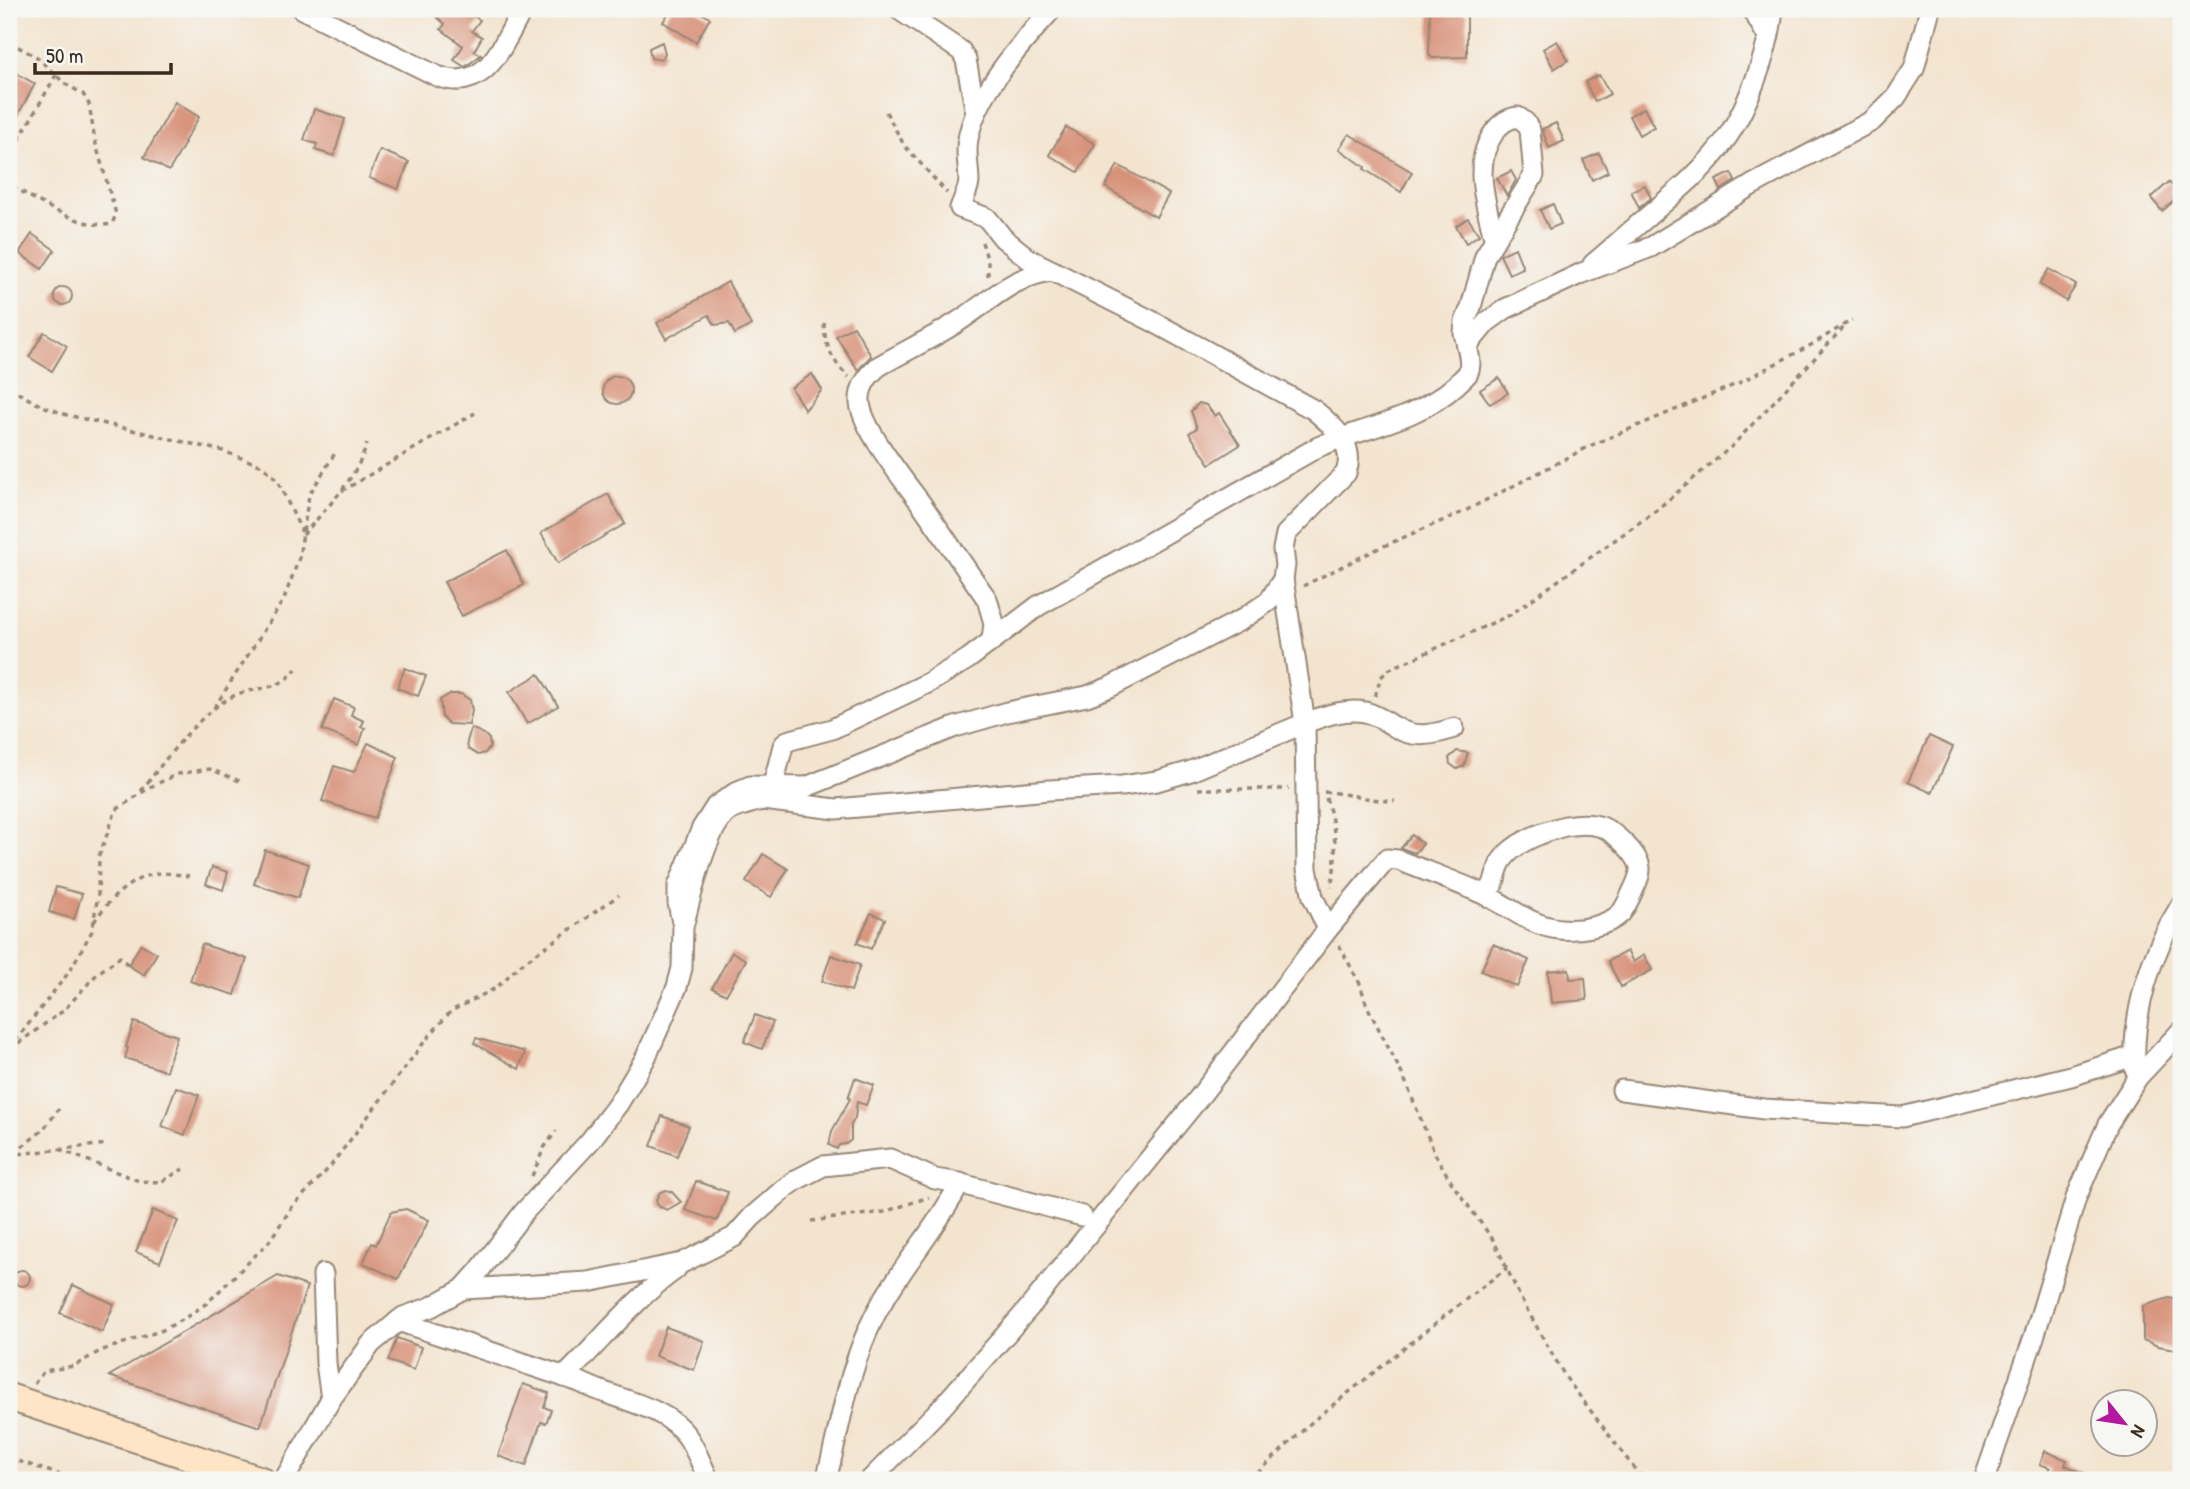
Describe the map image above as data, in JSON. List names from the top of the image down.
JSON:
{
  "scale_bar": "50 m",
  "north": "bottom right"
}
